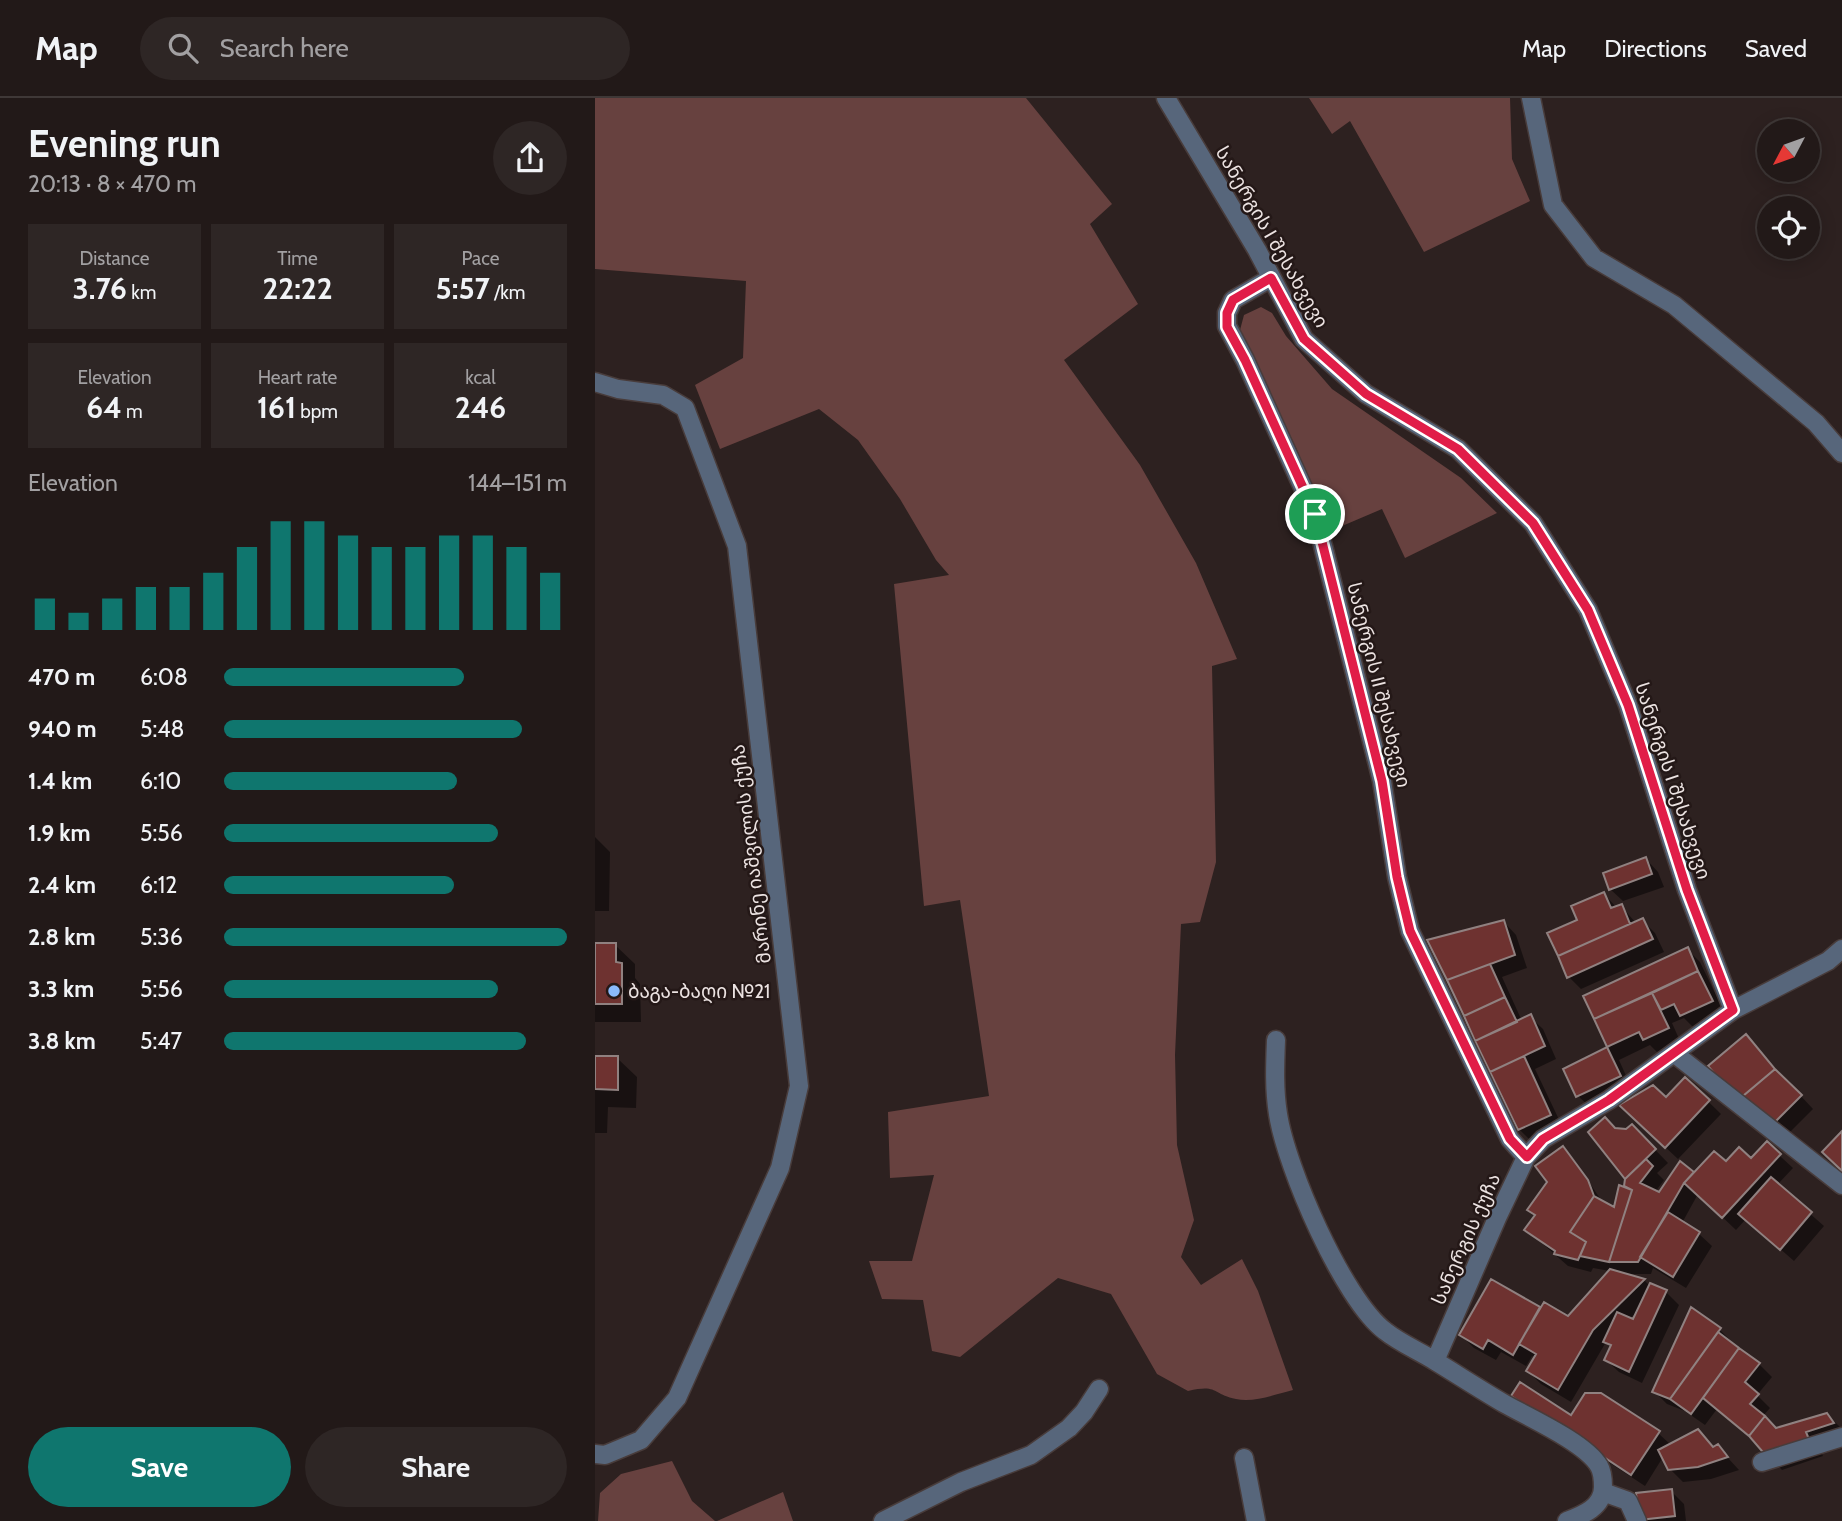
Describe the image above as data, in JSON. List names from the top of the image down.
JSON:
{
  "streets": {
    "street": [
      "სანერგის I შესახვევი",
      "სანერგის II შესახვევი",
      "მარინე იაშვილის ქუჩა",
      "სანერგის ქუჩა"
    ]
  },
  "crossings": [
    ["სანერგის I შესახვევი", "სანერგის II შესახვევი"],
    ["სანერგის I შესახვევი", "სანერგის ქუჩა"],
    ["სანერგის II შესახვევი", "სანერგის ქუჩა"]
  ],
  "places": ["ბაგა-ბაღი №21"],
  "north": "bottom left",
  "page": {
    "header": "Map",
    "search": "Search here",
    "nav": ["Map", "Directions", "Saved"],
    "heading": ["Evening run", "20:13 · 8 × 470 m"],
    "stats": [
      ["Distance", "3.76 km"],
      ["Time", "22:22"],
      ["Pace", "5:57 /km"],
      ["Elevation", "64 m"],
      ["Heart rate", "161 bpm"],
      ["kcal", "246"]
    ],
    "chart": ["Elevation", "144–151 m"],
    "list": [
      {
        "name": "470 m",
        "note": "6:08"
      },
      {
        "name": "940 m",
        "note": "5:48"
      },
      {
        "name": "1.4 km",
        "note": "6:10"
      },
      {
        "name": "1.9 km",
        "note": "5:56"
      },
      {
        "name": "2.4 km",
        "note": "6:12"
      },
      {
        "name": "2.8 km",
        "note": "5:36"
      },
      {
        "name": "3.3 km",
        "note": "5:56"
      },
      {
        "name": "3.8 km",
        "note": "5:47"
      }
    ],
    "buttons": ["Save", "Share"]
  }
}
